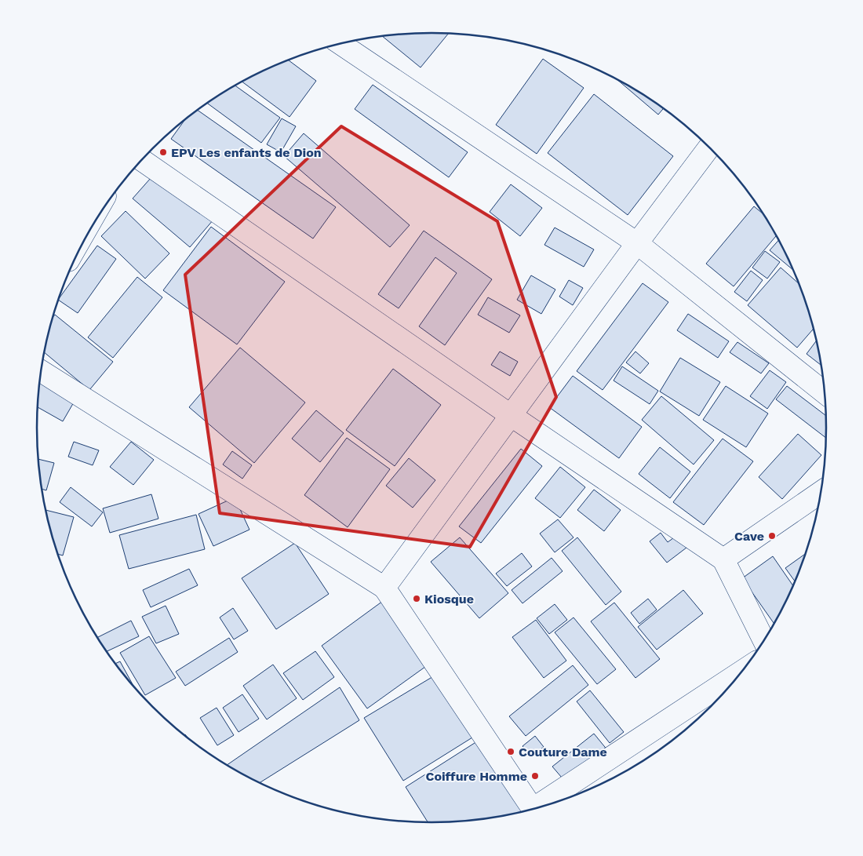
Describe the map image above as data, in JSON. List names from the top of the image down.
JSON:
{
  "places": [
    "EPV Les enfants de Dion",
    "Cave",
    "Kiosque",
    "Couture Dame",
    "Coiffure Homme"
  ]
}
